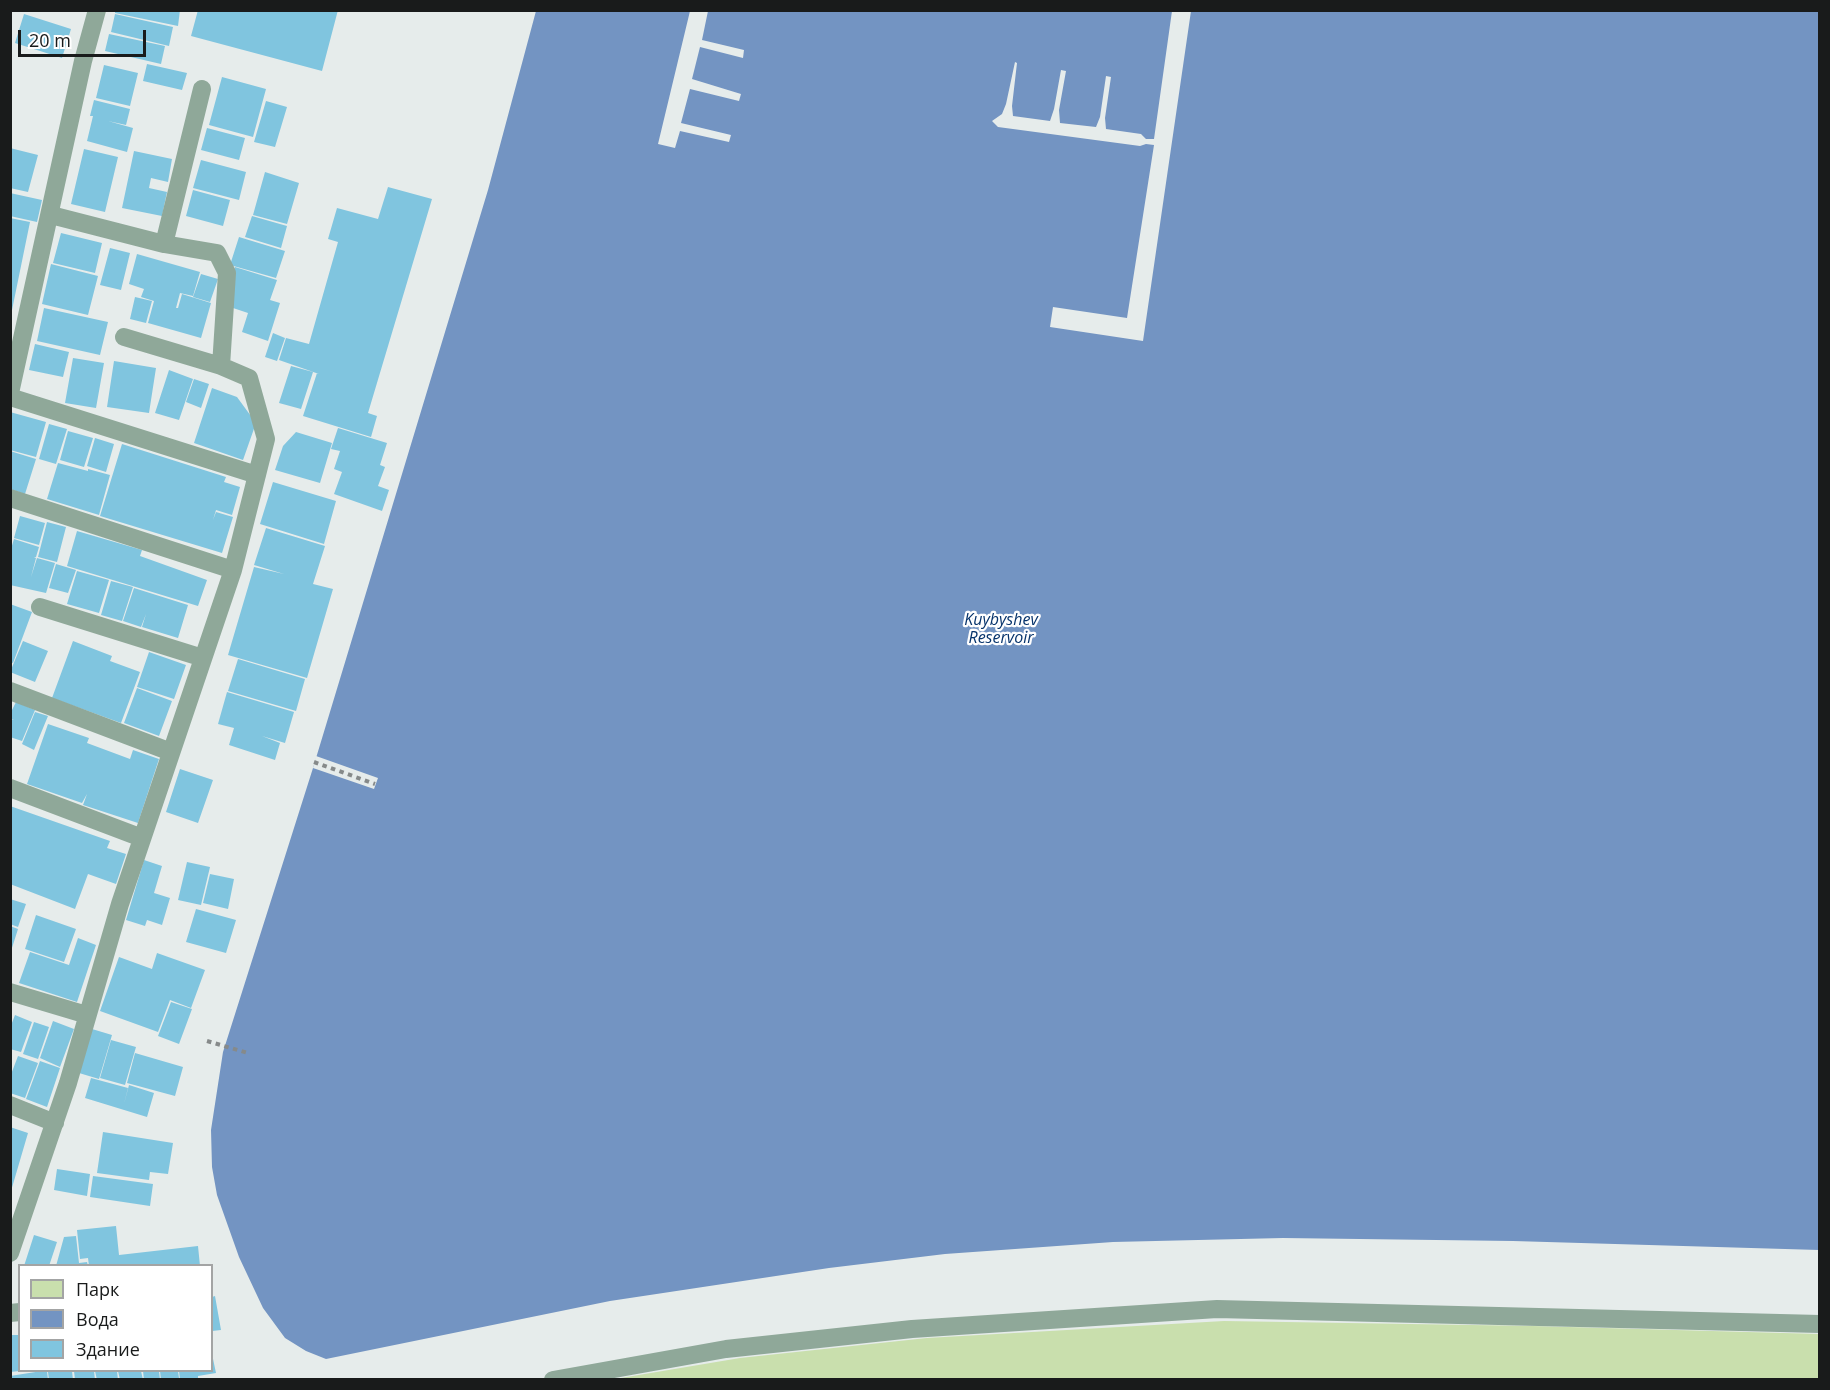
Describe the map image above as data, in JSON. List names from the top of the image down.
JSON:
{
  "water": ["Kuybyshev Reservoir"],
  "legend": ["Парк", "Вода", "Здание"],
  "scale_bar": "20 m"
}
